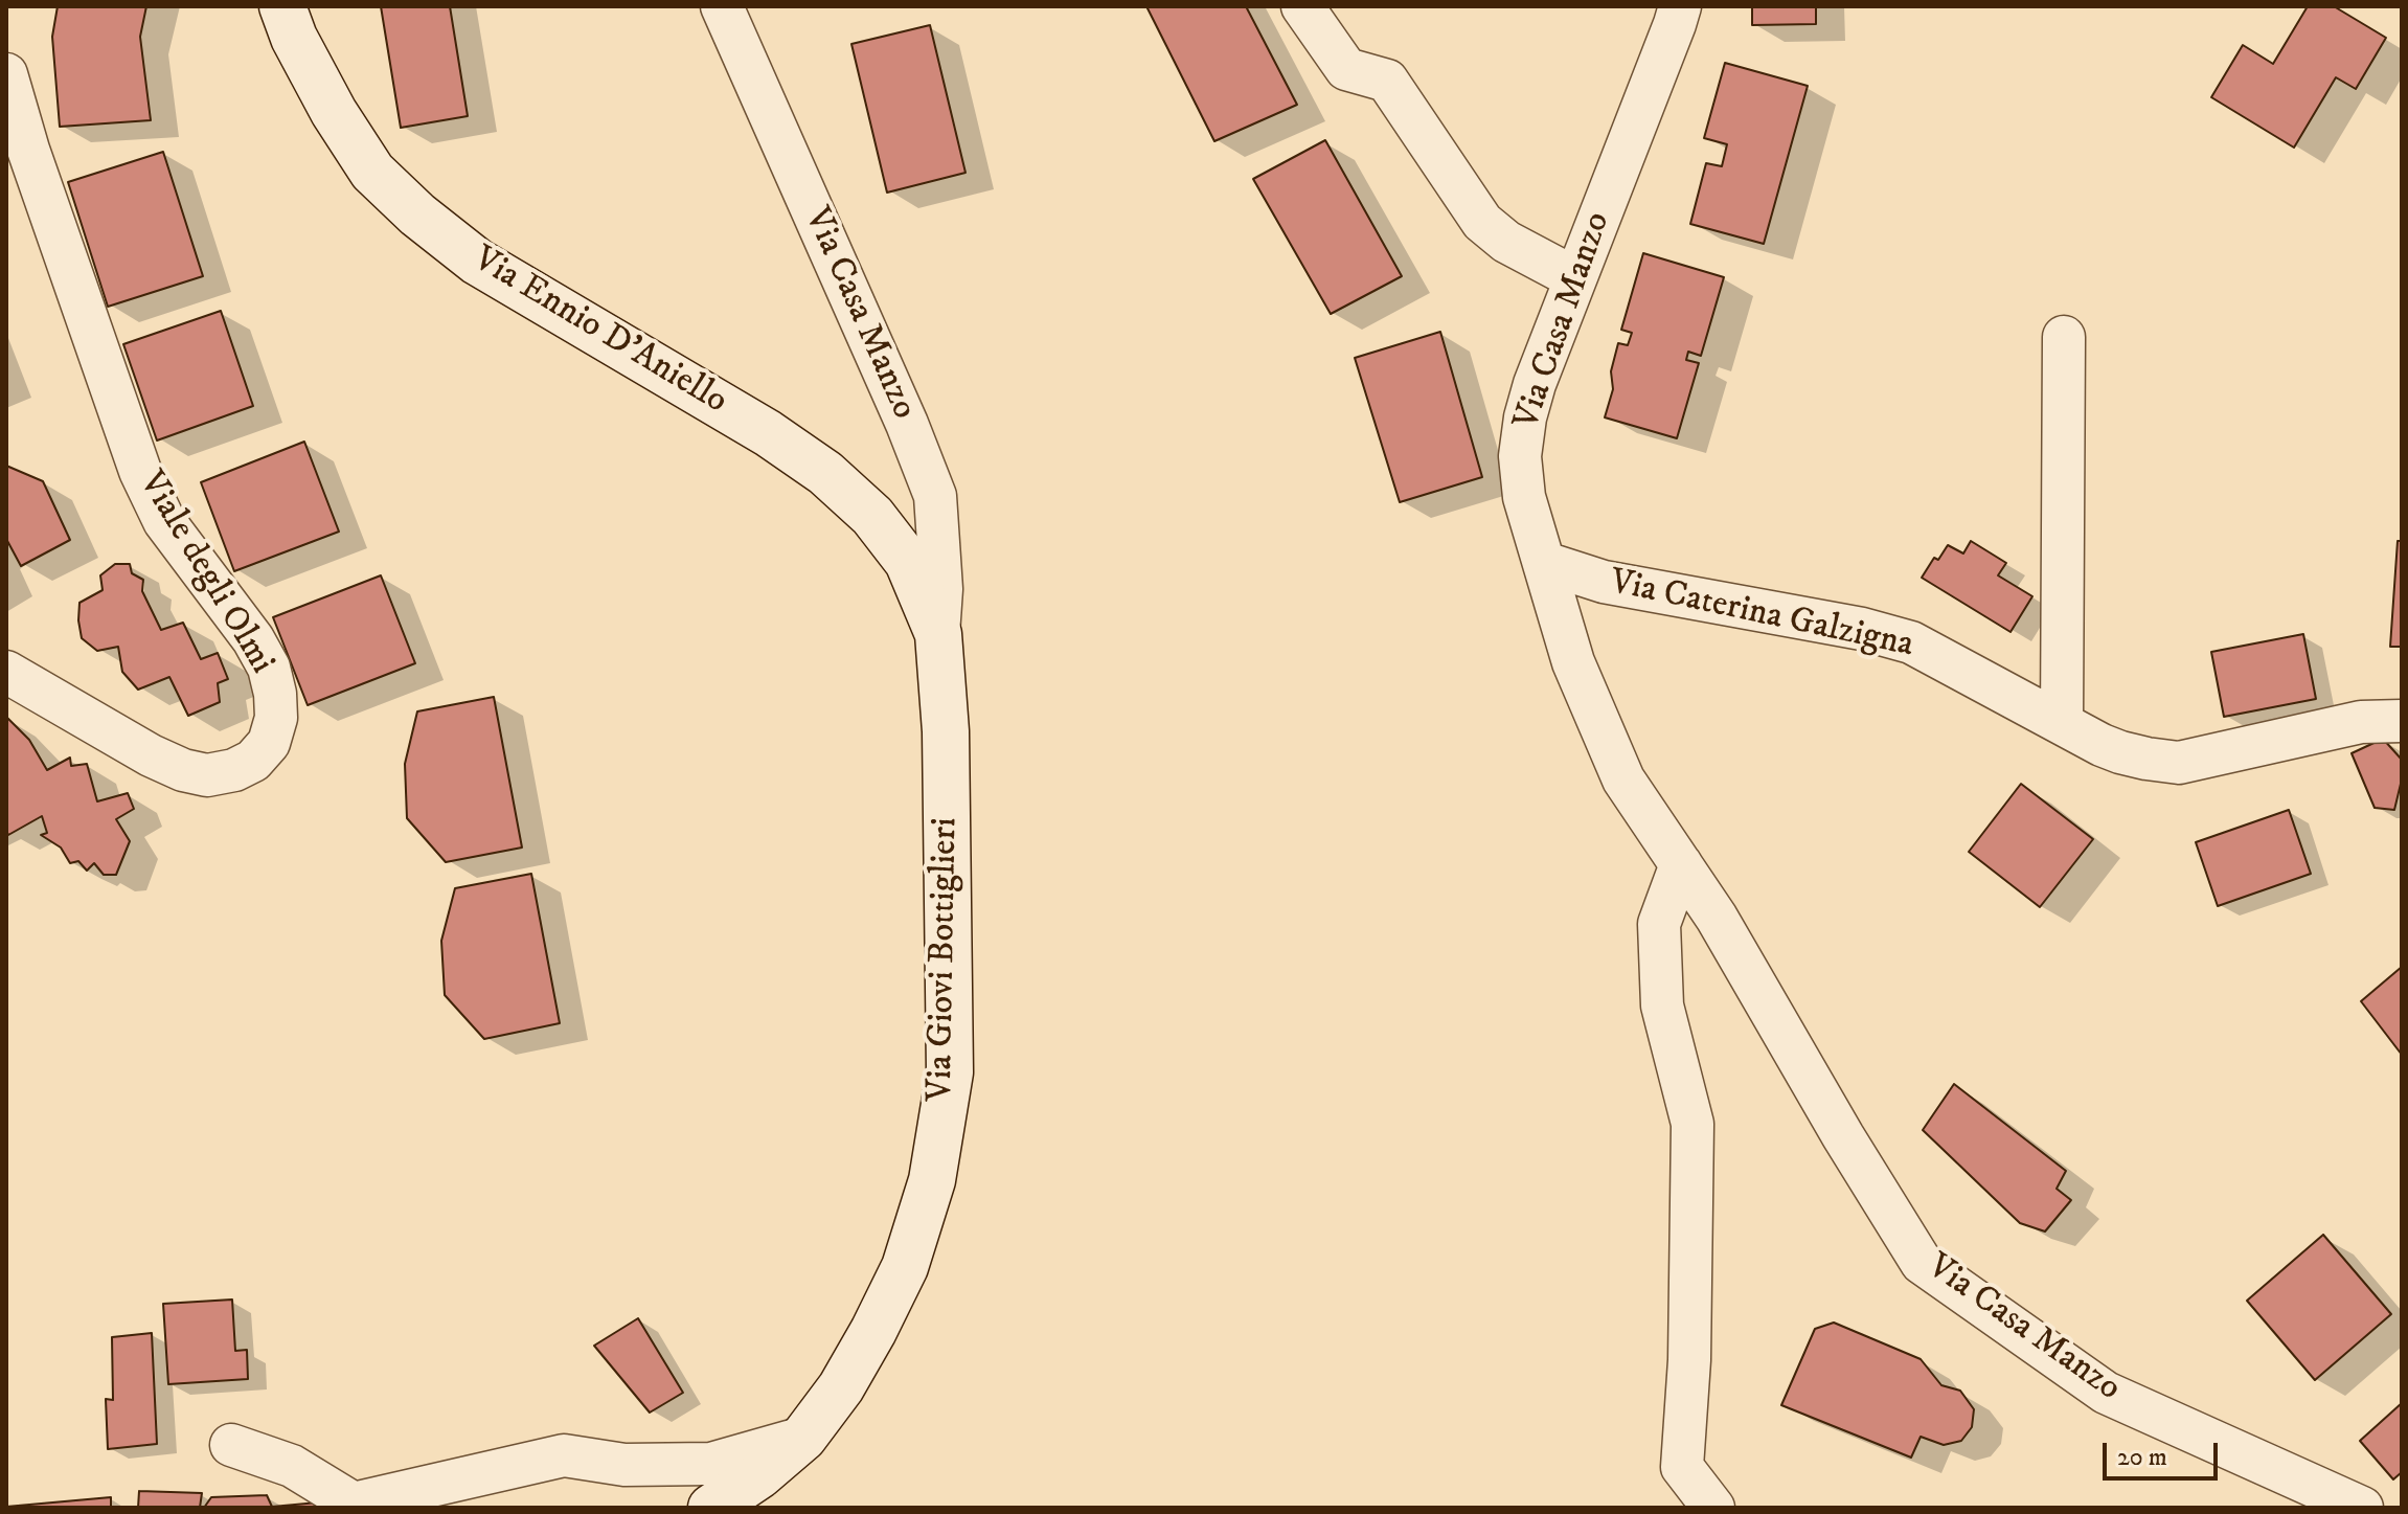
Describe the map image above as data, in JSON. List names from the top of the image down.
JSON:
{
  "streets": {
    "street": [
      "Via Casa Manzo",
      "Via Ennio D'Aniello",
      "Viale degli Olmi",
      "Via Caterina Galzigna",
      "Via Giovi Bottiglieri"
    ]
  },
  "crossings": [
    ["Via Casa Manzo", "Via Ennio D'Aniello"],
    ["Via Casa Manzo", "Via Caterina Galzigna"],
    ["Via Casa Manzo", "Via Giovi Bottiglieri"],
    ["Via Ennio D'Aniello", "Via Giovi Bottiglieri"]
  ],
  "scale_bar": "20 m"
}
